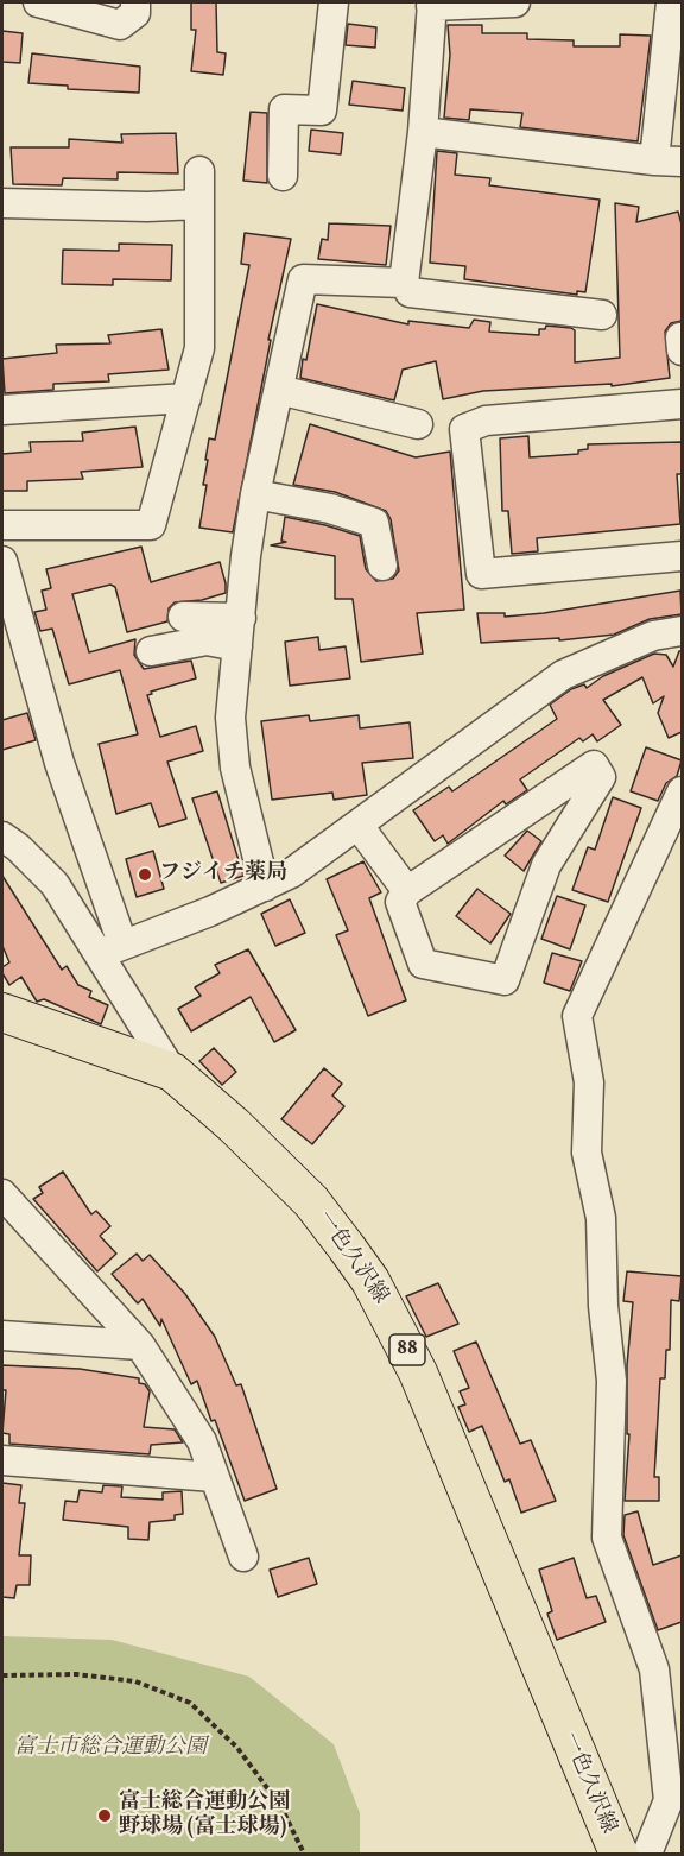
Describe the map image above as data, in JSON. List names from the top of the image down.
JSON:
{
  "streets": {
    "main road": ["一色久沢線", "88"]
  },
  "parks": ["富士市総合運動公園"],
  "places": ["フジイチ薬局", "富士総合運動公園 野球場 (富士球場)"]
}
